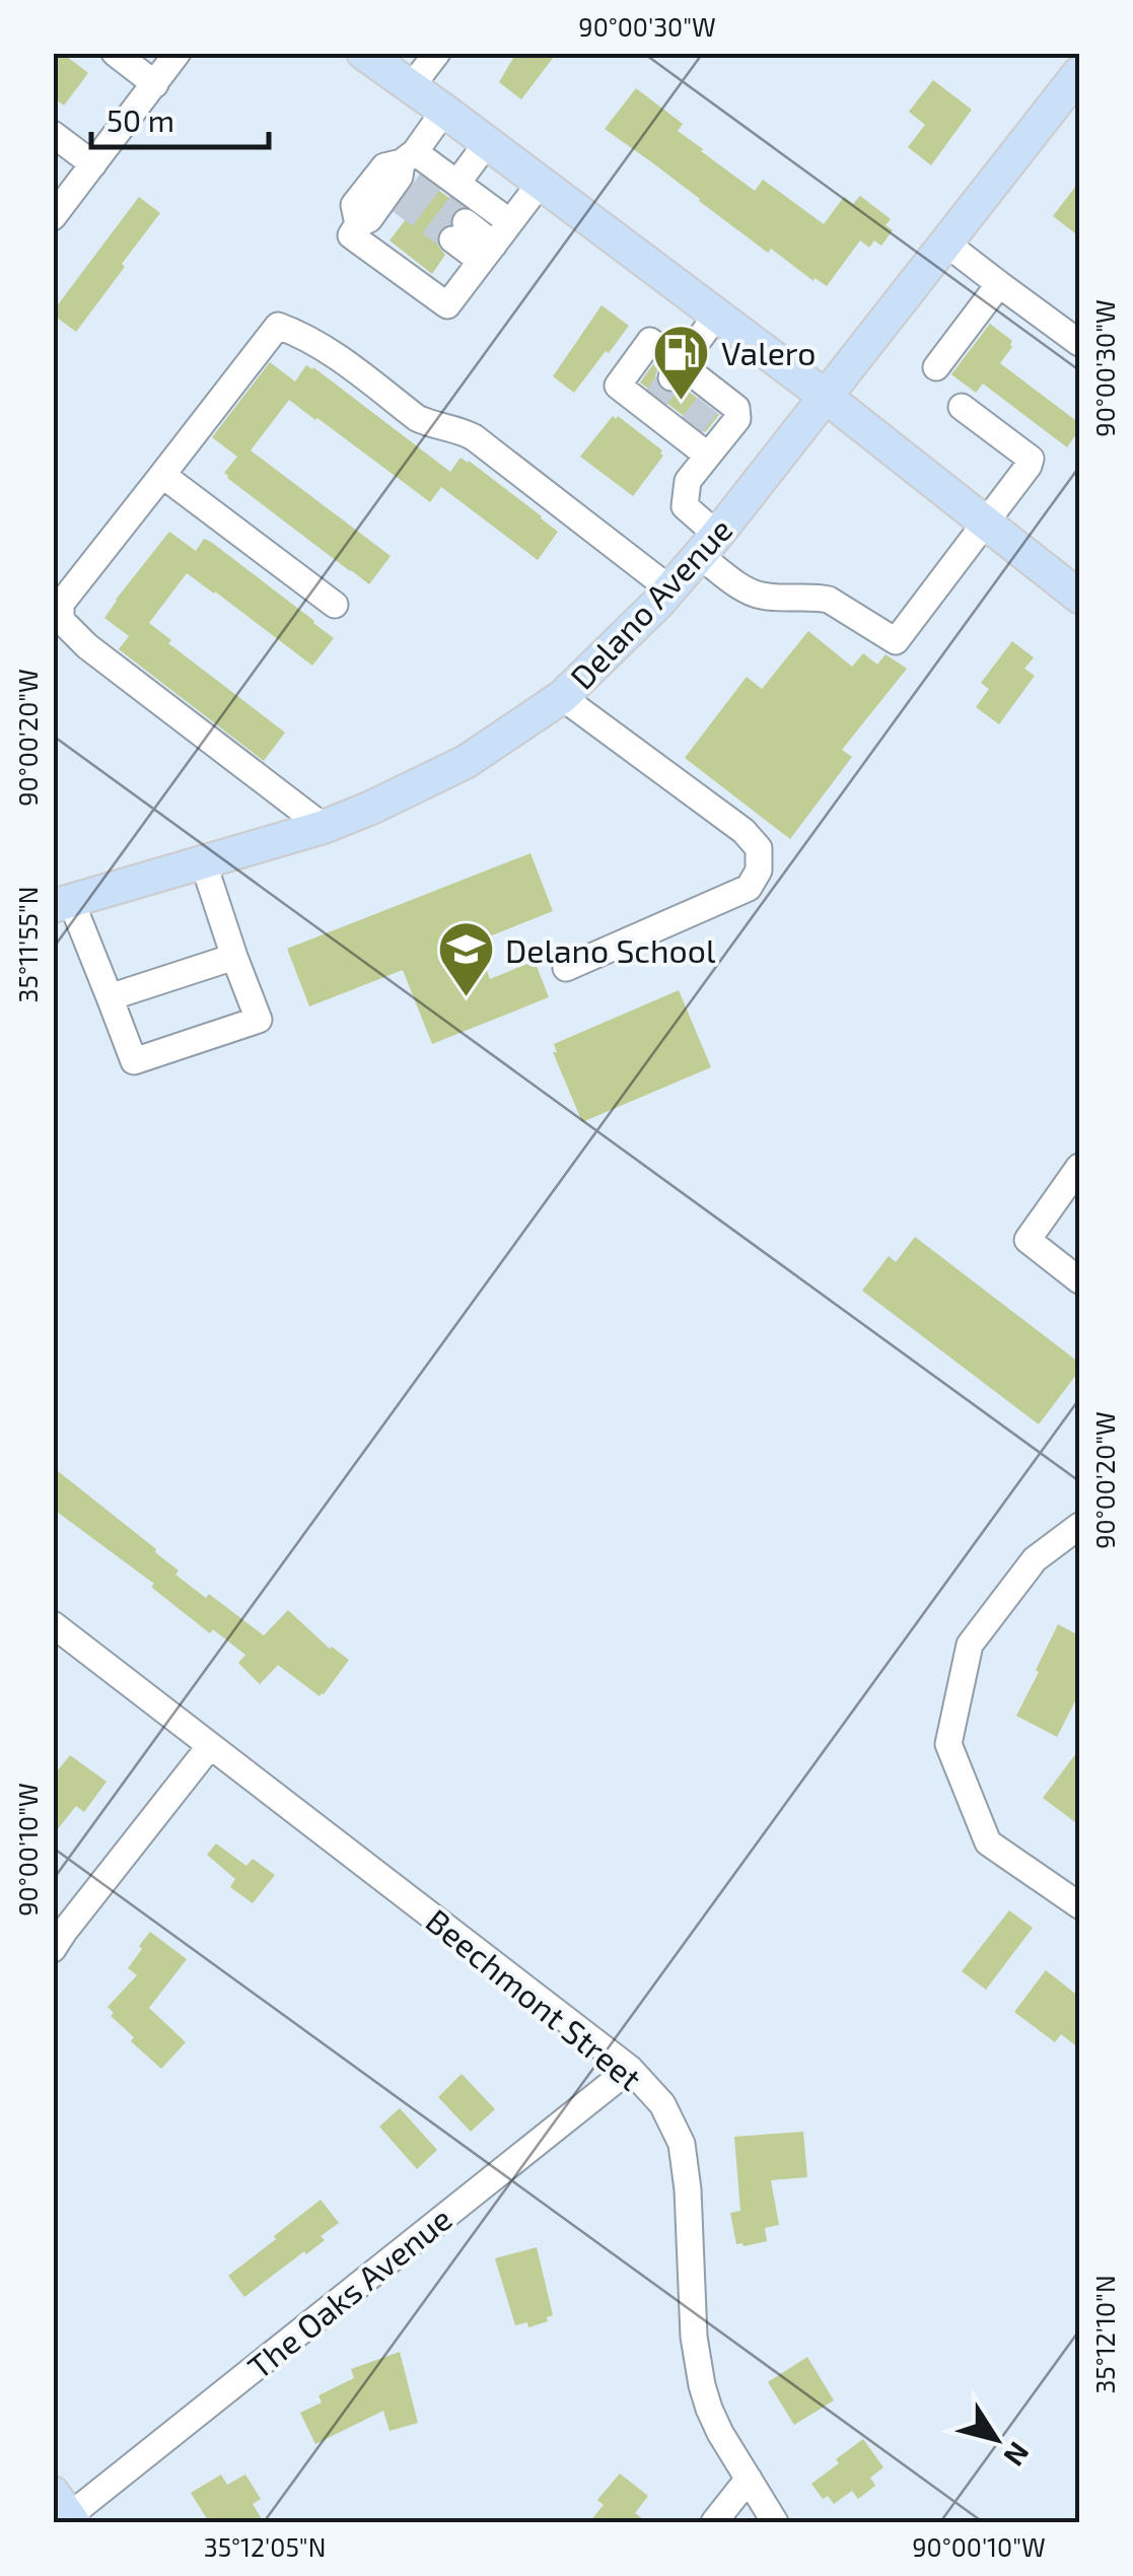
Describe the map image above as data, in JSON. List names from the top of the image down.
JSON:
{
  "streets": {
    "main road": ["Delano Avenue"],
    "street": ["Beechmont Street", "The Oaks Avenue"]
  },
  "crossings": [
    ["Beechmont Street", "The Oaks Avenue"]
  ],
  "places": {
    "fuel station": ["Valero"],
    "school or university": ["Delano School"]
  },
  "scale_bar": "50 m",
  "north": "bottom right",
  "coordinates": [
    "90°00'30\"W",
    "90°00'20\"W",
    "35°11'55\"N",
    "90°00'10\"W",
    "35°12'10\"N",
    "35°12'05\"N"
  ]
}
